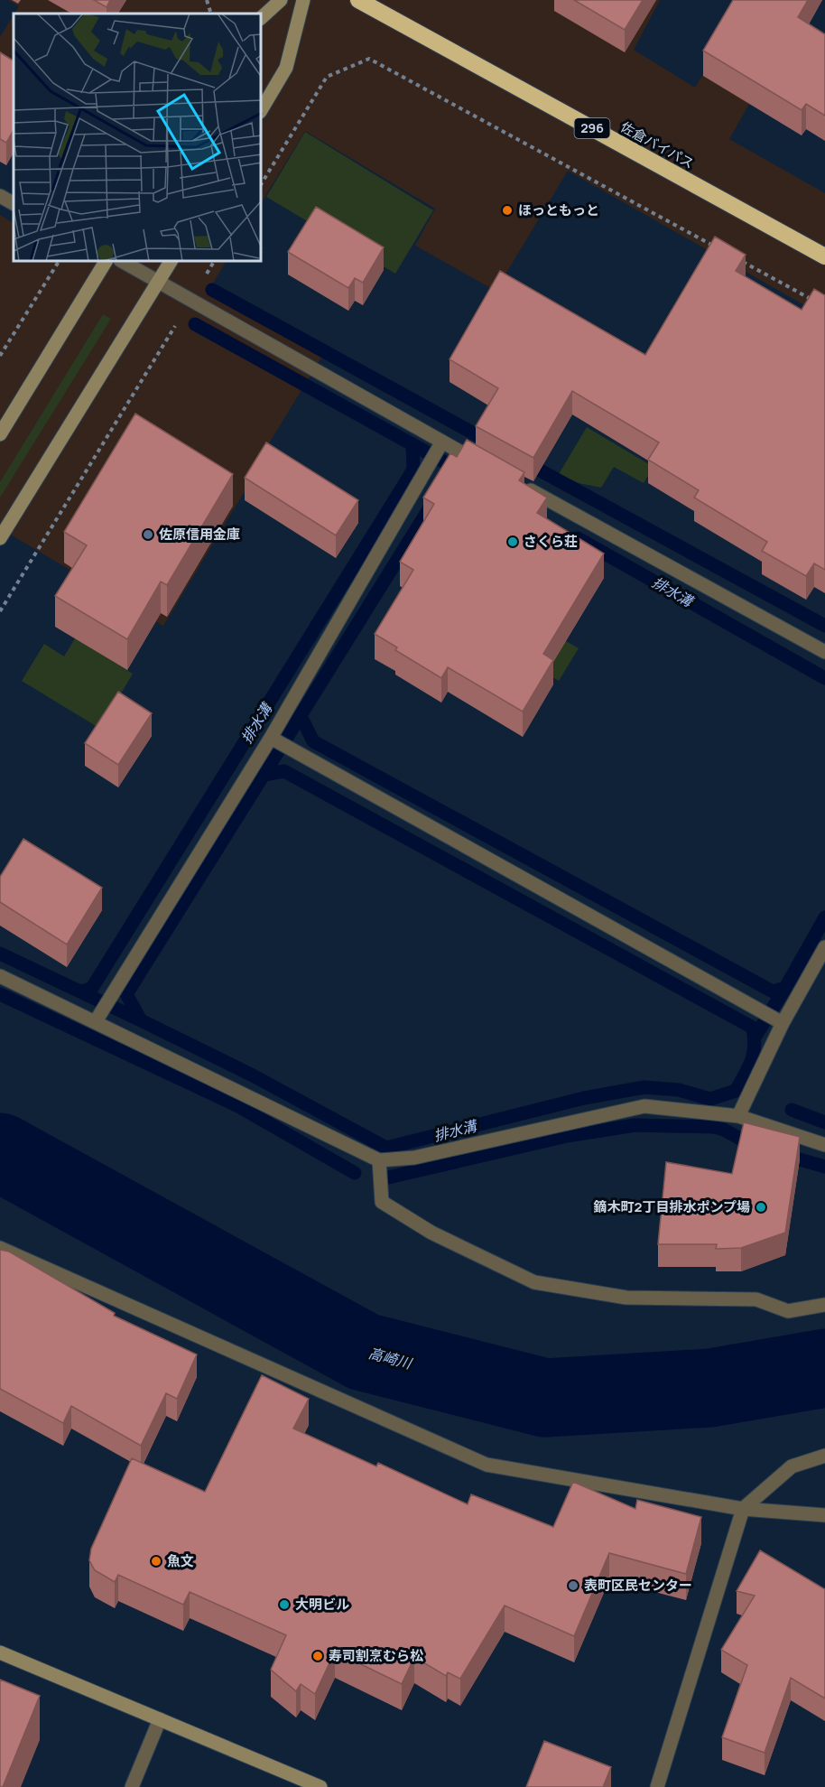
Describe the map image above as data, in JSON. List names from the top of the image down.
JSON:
{
  "streets": {
    "highway": ["296", "佐倉バイパス"]
  },
  "water": ["排水溝", "高崎川"],
  "places": [
    "ほっともっと",
    "佐原信用金庫",
    "さくら荘",
    "鏑木町2丁目排水ポンプ場",
    "魚文",
    "表町区民センター",
    "大明ビル",
    "寿司割烹むら松"
  ]
}
